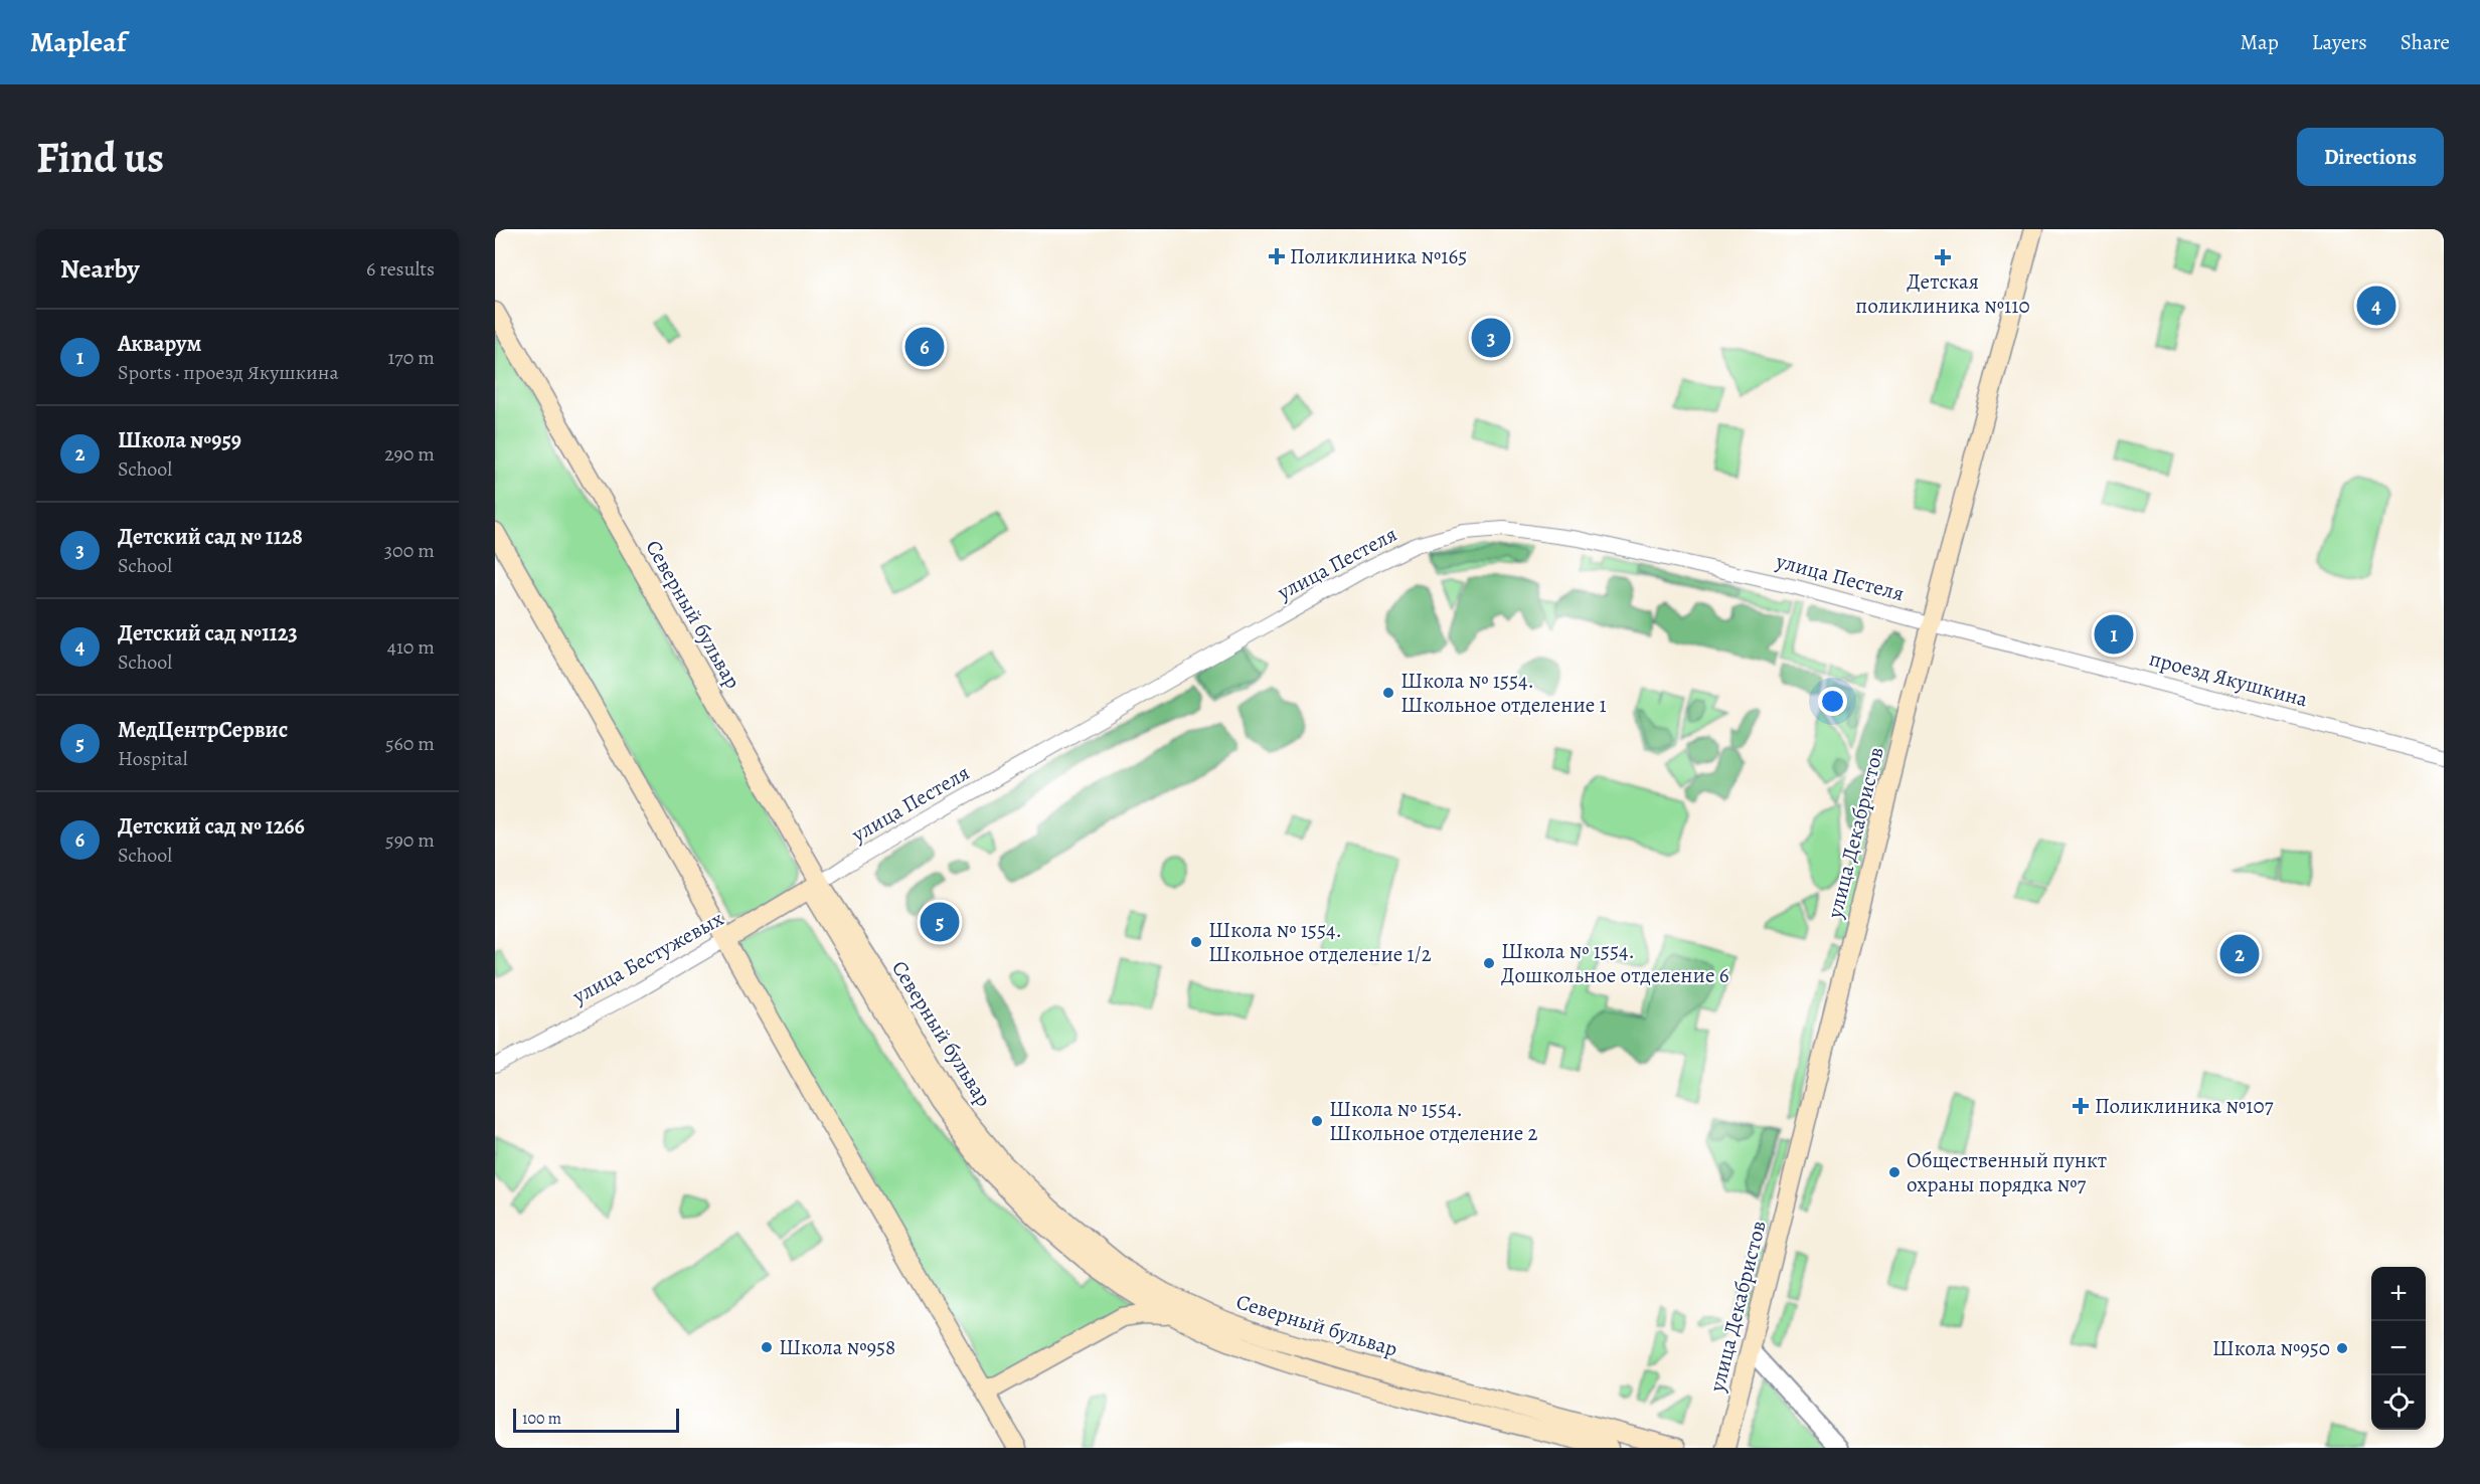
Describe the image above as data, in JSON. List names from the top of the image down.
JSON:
{
  "streets": {
    "main road": ["Северный бульвар", "улица Декабристов", "улица Бестужевых"],
    "street": ["улица Пестеля", "проезд Якушкина"]
  },
  "crossings": [
    ["улица Пестеля", "Северный бульвар"],
    ["улица Пестеля", "проезд Якушкина"],
    ["улица Пестеля", "улица Декабристов"],
    ["улица Пестеля", "улица Бестужевых"],
    ["Северный бульвар", "улица Бестужевых"],
    ["проезд Якушкина", "улица Декабристов"]
  ],
  "places": {
    "health": ["Поликлиника №165", "Детская поликлиника №110", "Поликлиника №107"],
    "other": [
      "Школа № 1554. Школьное отделение 1",
      "Школа № 1554. Школьное отделение 1/2",
      "Школа № 1554. Дошкольное отделение 6",
      "Школа № 1554. Школьное отделение 2",
      "Общественный пункт охраны порядка №7",
      "Школа №958",
      "Школа №950"
    ]
  },
  "scale_bar": "100 m",
  "page": {
    "header": "Mapleaf",
    "nav": ["Map", "Layers", "Share"],
    "buttons": "Directions",
    "title": "Find us",
    "heading": ["Nearby", "6 results"],
    "pins": [
      "4",
      "3",
      "6",
      "1",
      "5",
      "2"
    ],
    "list": [
      {
        "mark": "1",
        "name": "Акварум",
        "note": "Sports · проезд Якушкина",
        "value": "170 m"
      },
      {
        "mark": "2",
        "name": "Школа №959",
        "note": "School",
        "value": "290 m"
      },
      {
        "mark": "3",
        "name": "Детский сад № 1128",
        "note": "School",
        "value": "300 m"
      },
      {
        "mark": "4",
        "name": "Детский сад №1123",
        "note": "School",
        "value": "410 m"
      },
      {
        "mark": "5",
        "name": "МедЦентрСервис",
        "note": "Hospital",
        "value": "560 m"
      },
      {
        "mark": "6",
        "name": "Детский сад № 1266",
        "note": "School",
        "value": "590 m"
      }
    ],
    "map_buttons": ["+", "−"],
    "scale": "100 m"
  }
}
